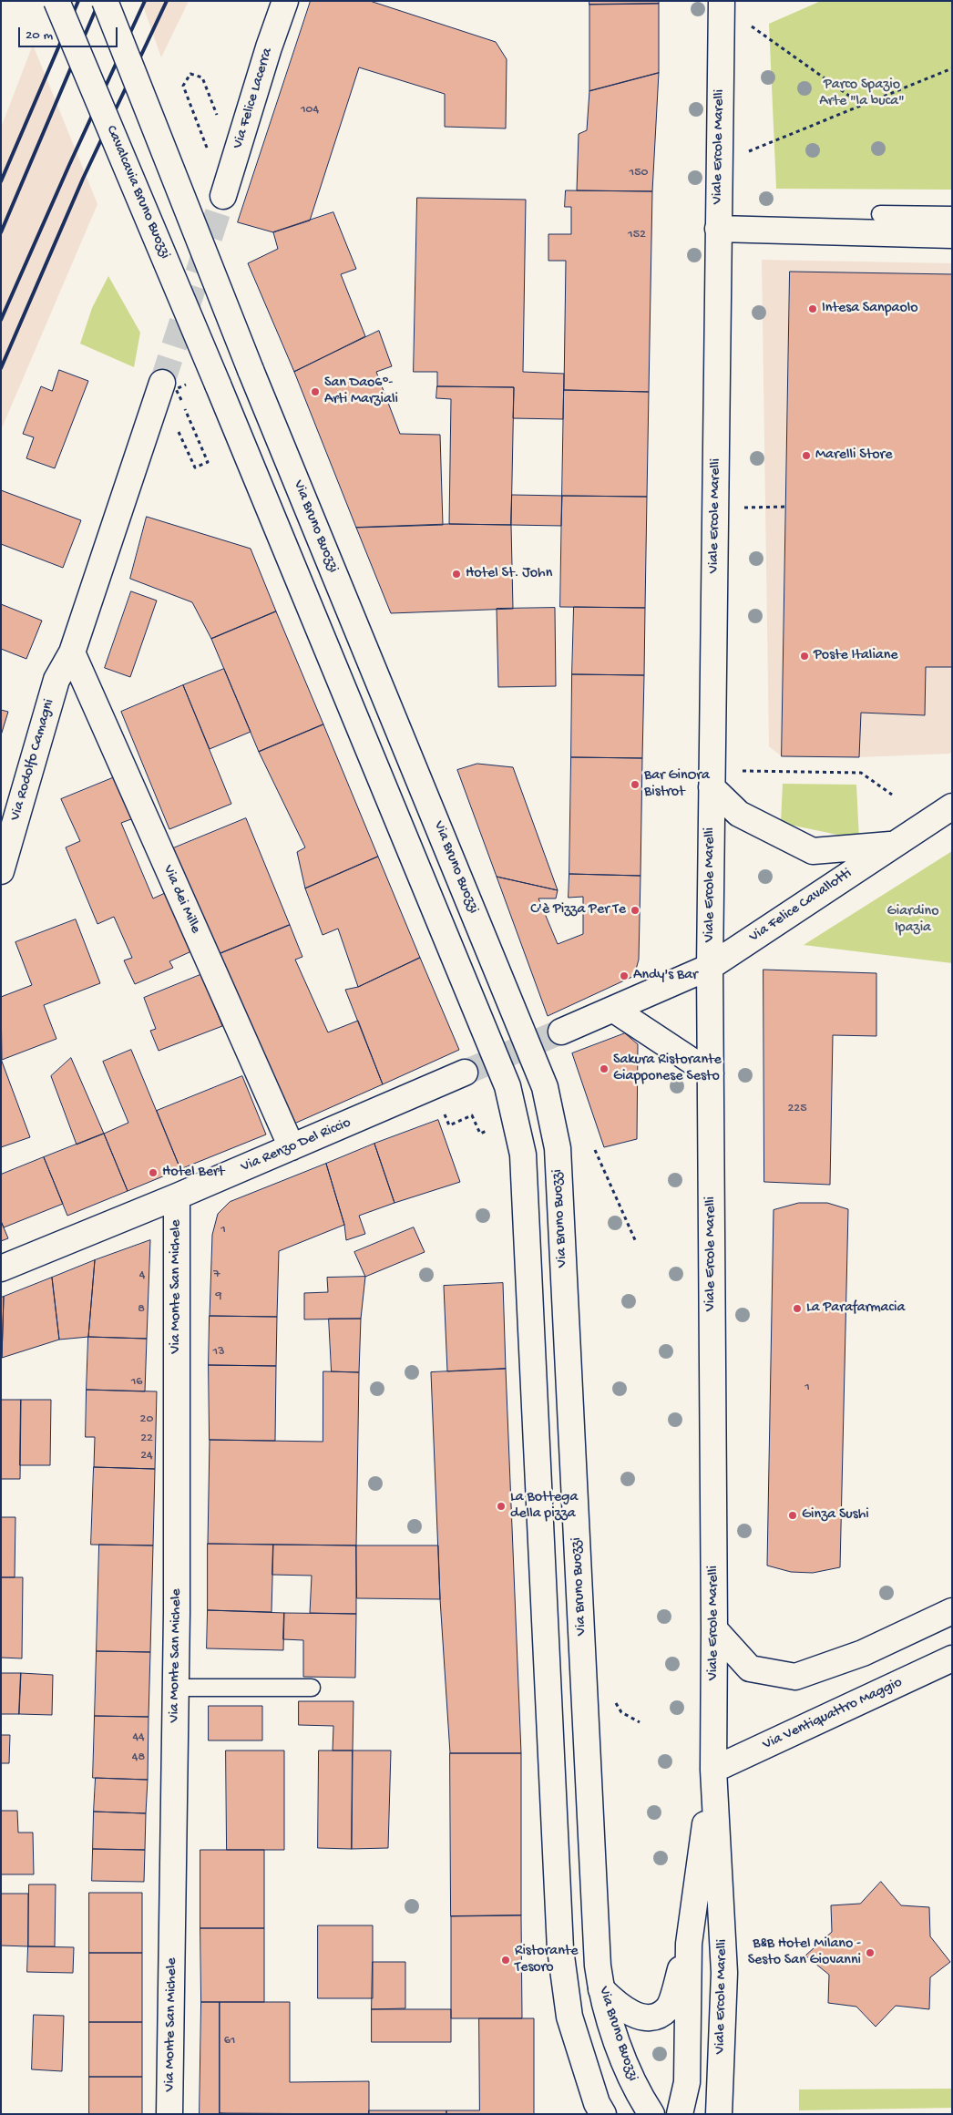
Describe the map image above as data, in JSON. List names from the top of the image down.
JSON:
{
  "streets": {
    "street": [
      "Via Felice Lacerra",
      "Viale Ercole Marelli",
      "Cavalcavia Bruno Buozzi",
      "Via Bruno Buozzi",
      "Via Rodolfo Camagni",
      "Via dei Mille",
      "Via Felice Cavallotti",
      "Via Renzo Del Riccio",
      "Via Monte San Michele",
      "Via Ventiquattro Maggio"
    ]
  },
  "crossings": [
    ["Viale Ercole Marelli", "Via Bruno Buozzi"],
    ["Viale Ercole Marelli", "Via Felice Cavallotti"],
    ["Viale Ercole Marelli", "Via Ventiquattro Maggio"],
    ["Via Rodolfo Camagni", "Via dei Mille"],
    ["Via dei Mille", "Via Renzo Del Riccio"],
    ["Via Renzo Del Riccio", "Via Monte San Michele"]
  ],
  "parks": ["Parco Spazio Arte \"la buca\"", "Giardino Ipazia"],
  "places": [
    "Intesa Sanpaolo",
    "San Dao6º- Arti Marziali",
    "Marelli Store",
    "Hotel St. John",
    "Poste Italiane",
    "Bar GinOra Bistrot",
    "C'è Pizza Per Te",
    "Andy's Bar",
    "Sakura Ristorante Giapponese Sesto",
    "Hotel Bert",
    "La Parafarmacia",
    "La Bottega della pizza",
    "Ginza Sushi",
    "B&B Hotel Milano - Sesto San Giovanni",
    "Ristorante Tesoro"
  ],
  "house_numbers": [
    "104",
    "150",
    "152",
    "225",
    "1",
    "7",
    "4",
    "9",
    "8",
    "13",
    "16",
    "1",
    "20",
    "22",
    "24",
    "44",
    "48",
    "61"
  ],
  "scale_bar": "20 m"
}
